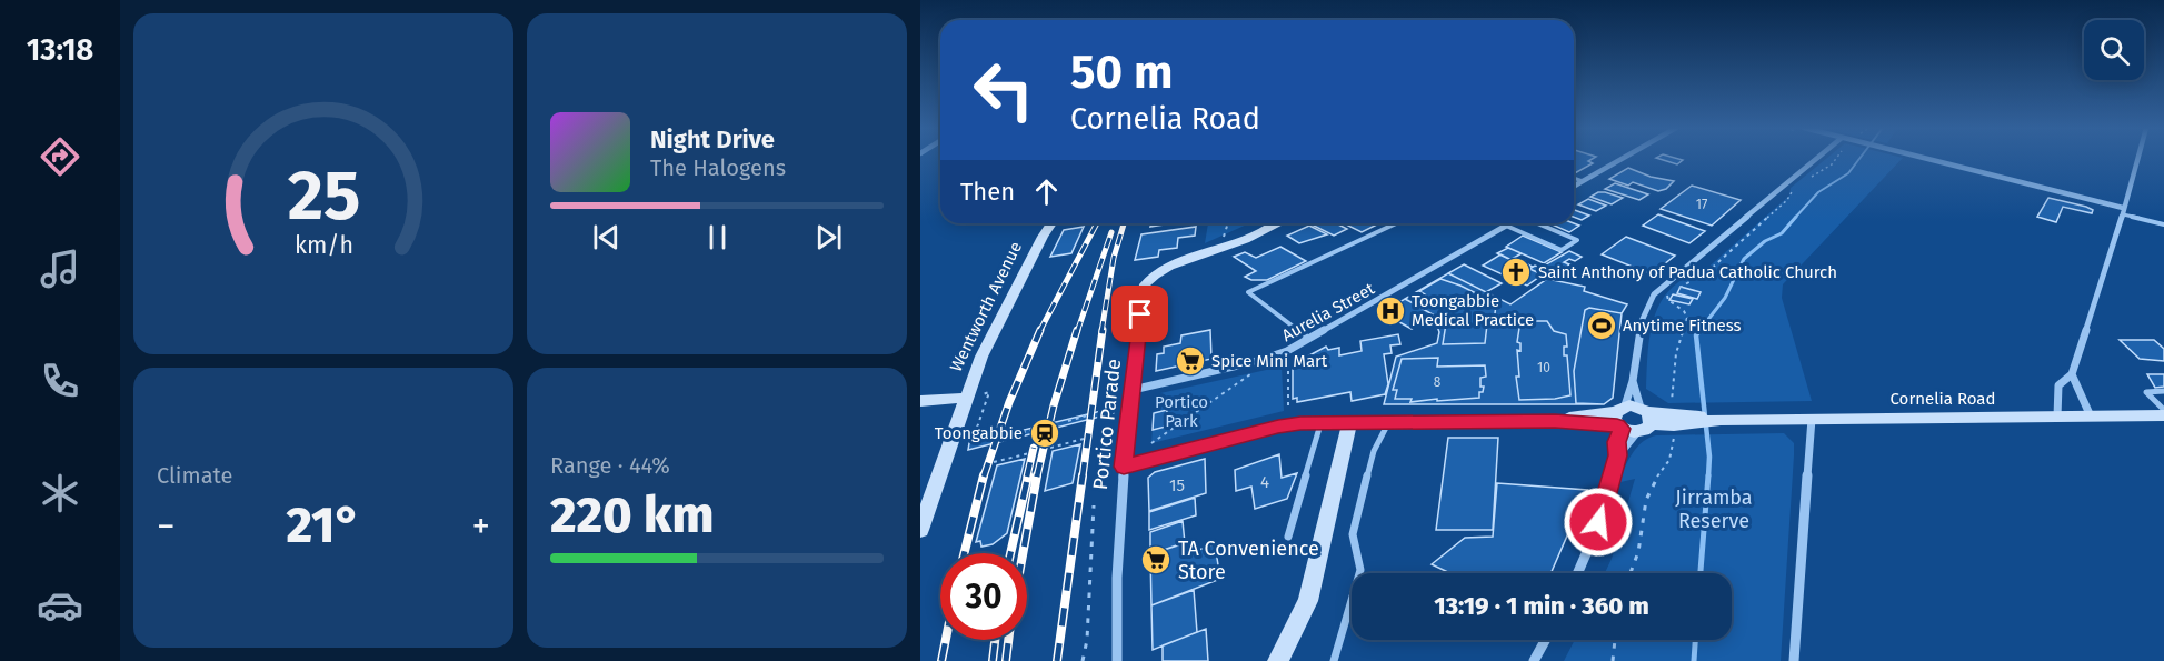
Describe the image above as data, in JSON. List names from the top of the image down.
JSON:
{
  "streets": {
    "main road": ["Wentworth Avenue", "Cornelia Road", "Portico Parade"],
    "street": ["Aurelia Street"]
  },
  "crossings": [
    ["Aurelia Street", "Portico Parade"],
    ["Cornelia Road", "Portico Parade"]
  ],
  "parks": ["Portico Park", "Jirramba Reserve"],
  "places": {
    "church": ["Saint Anthony of Padua Catholic Church"],
    "hospital": ["Toongabbie Medical Practice"],
    "sports": ["Anytime Fitness"],
    "supermarket": ["Spice Mini Mart", "TA Convenience Store"],
    "station": ["Toongabbie"]
  },
  "house_numbers": [
    "17",
    "10",
    "8",
    "4",
    "15"
  ],
  "page": {
    "tabs": "13:18",
    "turn": ["50 m", "Cornelia Road"],
    "song": ["Night Drive", "The Halogens"],
    "then": "Then",
    "tile": [
      "Climate",
      ["Range · 44%", "220 km"]
    ],
    "heat": ["−", "21°", "+"],
    "limit": "30",
    "trip": "13:19 · 1 min · 360 m",
    "gauge": ["25", "km/h"]
  }
}
